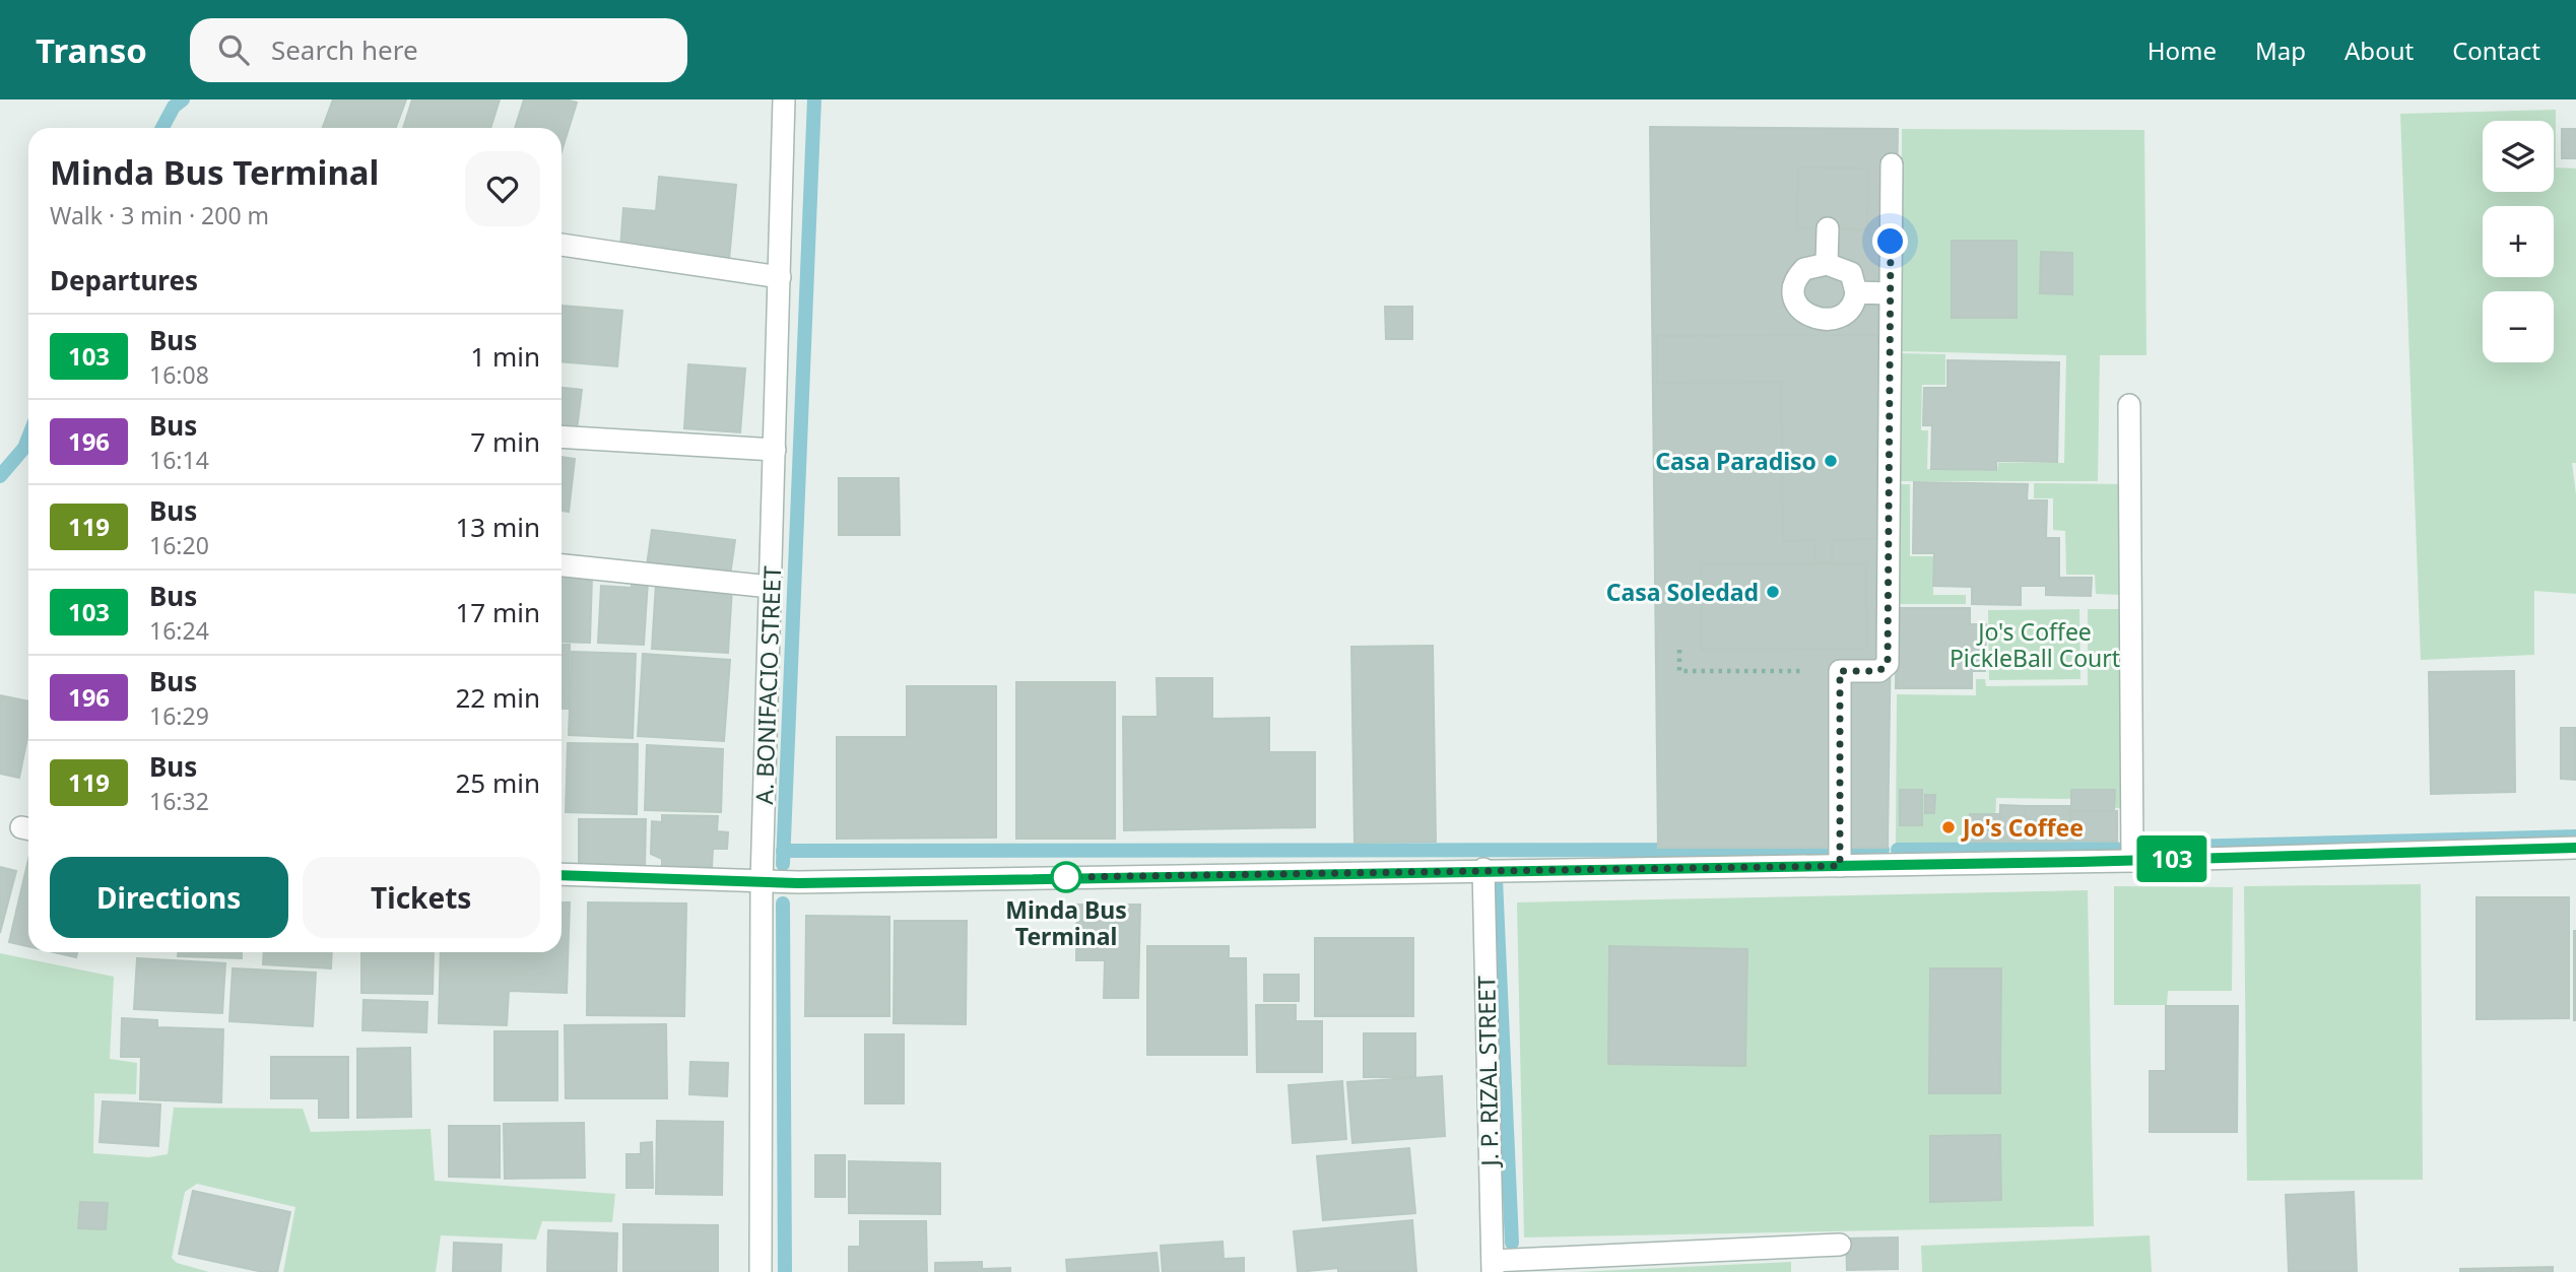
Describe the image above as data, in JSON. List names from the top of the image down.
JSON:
{
  "streets": {
    "street": ["A. BONIFACIO STREET", "J. P. RIZAL STREET"]
  },
  "parks": ["Jo's Coffee PickleBall Court"],
  "places": [
    "Casa Paradiso",
    "Casa Soledad",
    "Jo's Coffee",
    "Minda Bus Terminal"
  ],
  "lines": ["bus line 103"],
  "page": {
    "header": "Transo",
    "search": "Search here",
    "nav": [
      "Home",
      "Map",
      "About",
      "Contact"
    ],
    "on_map": "103",
    "map_buttons": ["+", "−"],
    "heading": [
      ["Minda Bus Terminal", "Walk · 3 min · 200 m"],
      "Departures"
    ],
    "list": [
      {
        "mark": "103",
        "name": "Bus",
        "note": "16:08",
        "value": "1 min"
      },
      {
        "mark": "196",
        "name": "Bus",
        "note": "16:14",
        "value": "7 min"
      },
      {
        "mark": "119",
        "name": "Bus",
        "note": "16:20",
        "value": "13 min"
      },
      {
        "mark": "103",
        "name": "Bus",
        "note": "16:24",
        "value": "17 min"
      },
      {
        "mark": "196",
        "name": "Bus",
        "note": "16:29",
        "value": "22 min"
      },
      {
        "mark": "119",
        "name": "Bus",
        "note": "16:32",
        "value": "25 min"
      }
    ],
    "buttons": ["Directions", "Tickets"]
  }
}
